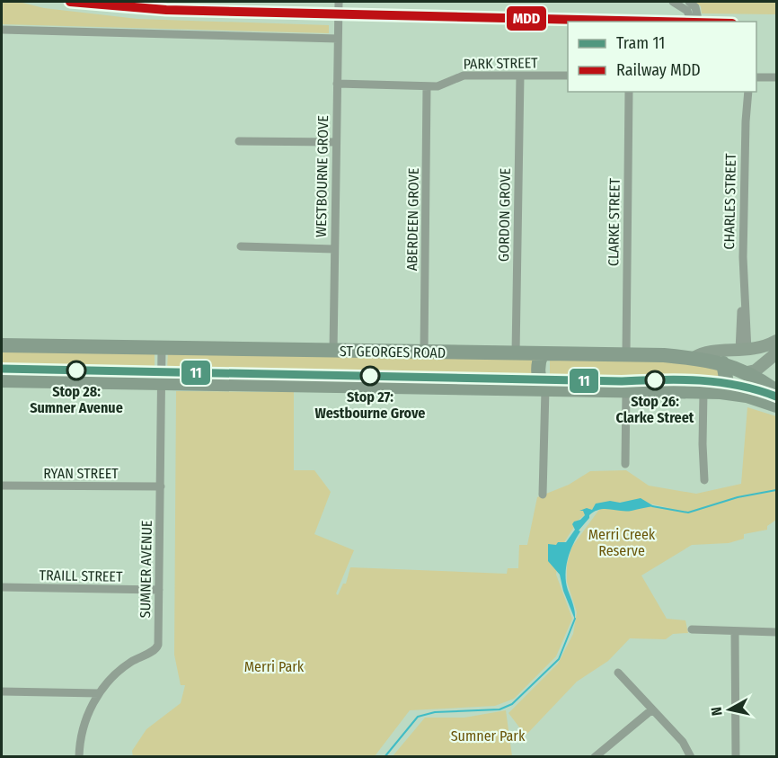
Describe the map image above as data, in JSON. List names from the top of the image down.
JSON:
{
  "streets": {
    "highway": ["ST GEORGES ROAD"],
    "main road": ["CHARLES STREET"],
    "street": [
      "PARK STREET",
      "WESTBOURNE GROVE",
      "GORDON GROVE",
      "ABERDEEN GROVE",
      "CLARKE STREET",
      "RYAN STREET",
      "SUMNER AVENUE",
      "TRAILL STREET"
    ]
  },
  "crossings": [
    ["PARK STREET", "WESTBOURNE GROVE"],
    ["PARK STREET", "GORDON GROVE"],
    ["PARK STREET", "ABERDEEN GROVE"],
    ["WESTBOURNE GROVE", "ST GEORGES ROAD"],
    ["CHARLES STREET", "ST GEORGES ROAD"],
    ["GORDON GROVE", "ST GEORGES ROAD"],
    ["ABERDEEN GROVE", "ST GEORGES ROAD"],
    ["CLARKE STREET", "ST GEORGES ROAD"],
    ["ST GEORGES ROAD", "SUMNER AVENUE"],
    ["RYAN STREET", "SUMNER AVENUE"],
    ["SUMNER AVENUE", "TRAILL STREET"]
  ],
  "parks": ["Merri Creek Reserve", "Merri Park", "Sumner Park"],
  "places": ["Stop 28: Sumner Avenue", "Stop 27: Westbourne Grove", "Stop 26: Clarke Street"],
  "lines": ["rail line MDD", "tram line 11"],
  "legend": ["Tram 11", "Railway MDD"],
  "north": "left"
}
